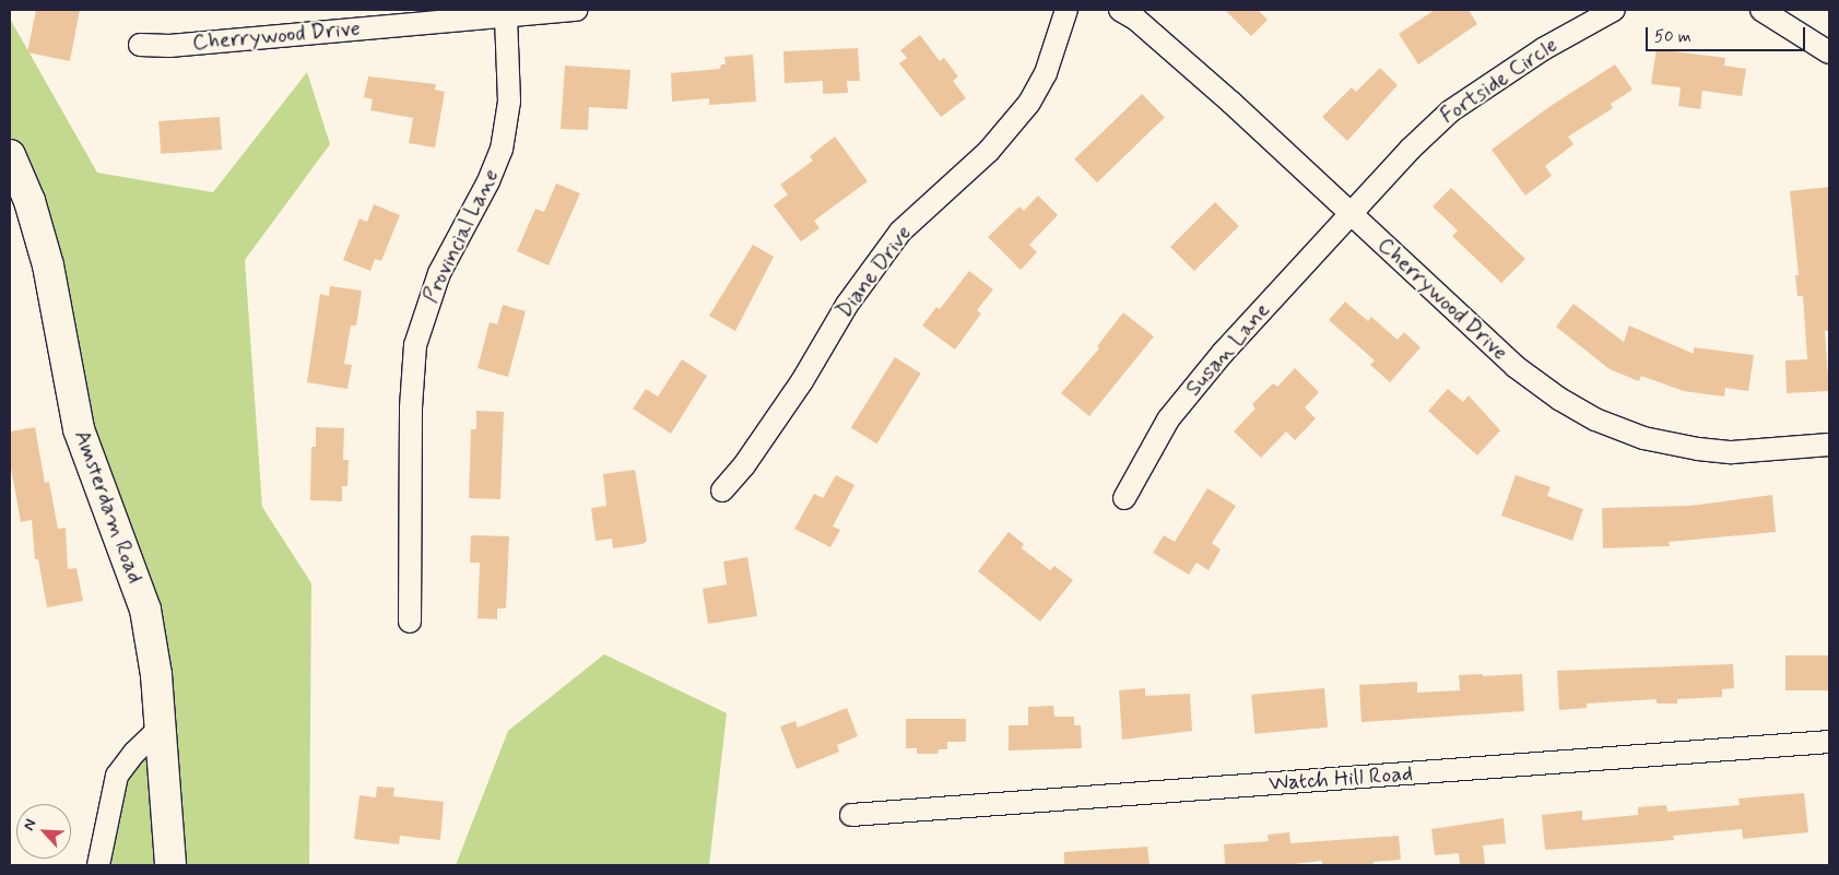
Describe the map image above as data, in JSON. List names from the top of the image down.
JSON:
{
  "streets": {
    "street": [
      "Cherrywood Drive",
      "Fortside Circle",
      "Provincial Lane",
      "Diane Drive",
      "Susan Lane",
      "Amsterdam Road",
      "Watch Hill Road"
    ]
  },
  "crossings": [
    ["Cherrywood Drive", "Fortside Circle"],
    ["Cherrywood Drive", "Provincial Lane"],
    ["Cherrywood Drive", "Susan Lane"],
    ["Fortside Circle", "Susan Lane"]
  ],
  "scale_bar": "50 m",
  "north": "top left"
}
